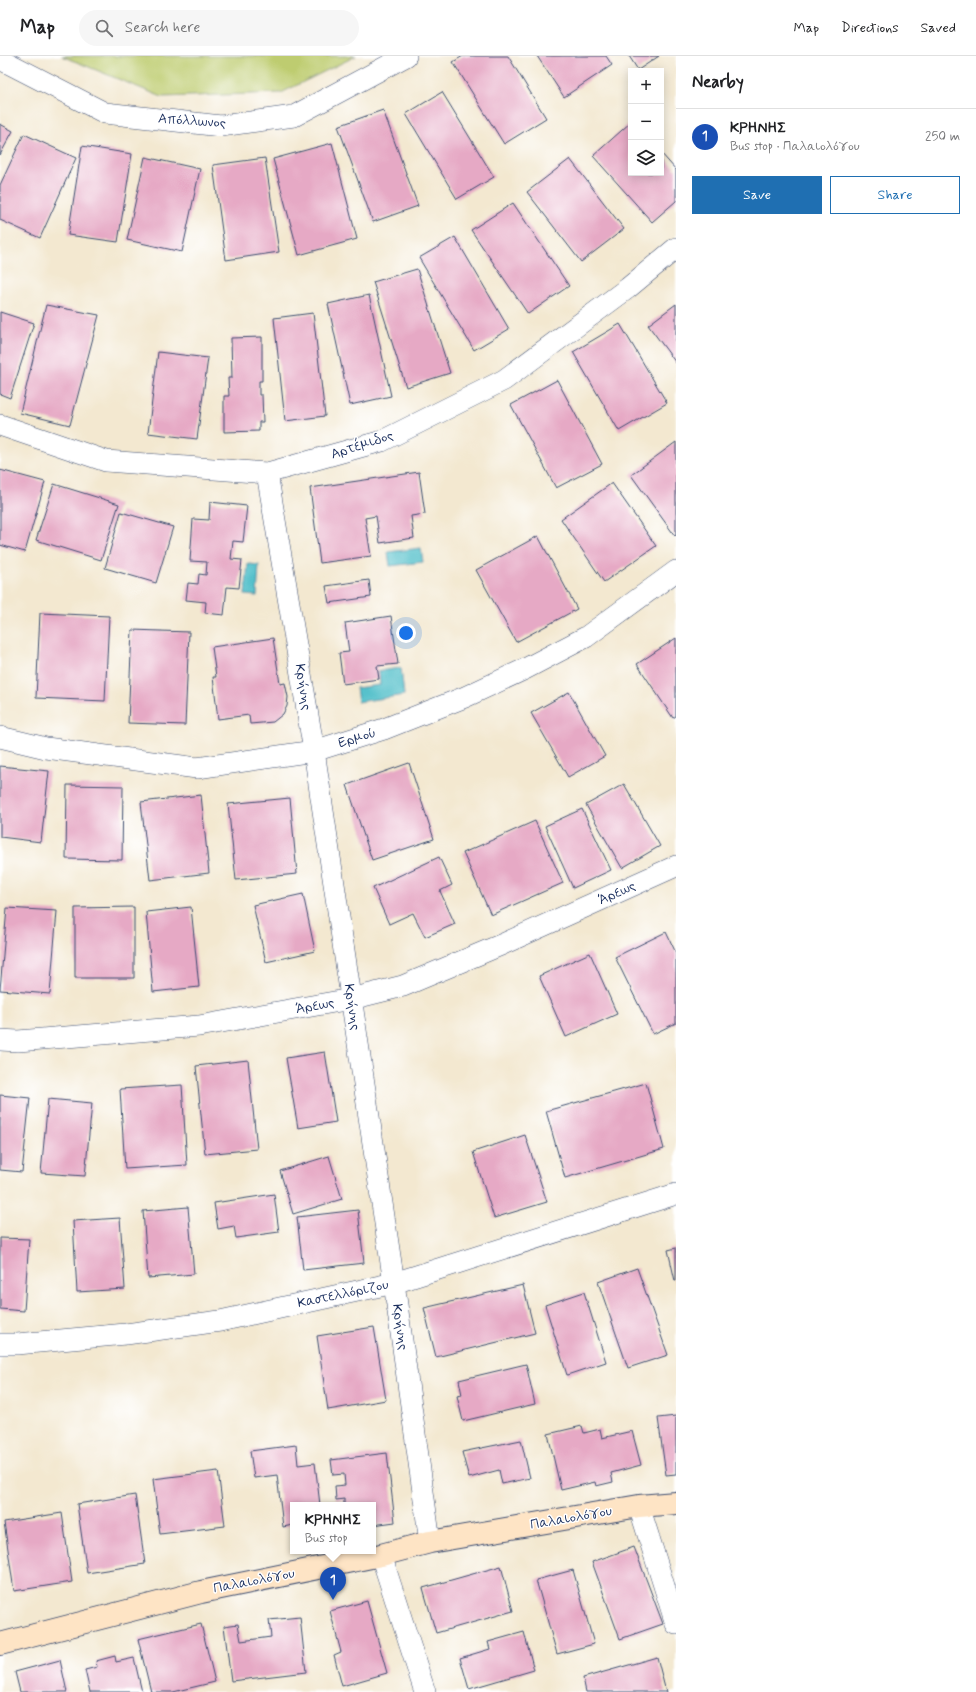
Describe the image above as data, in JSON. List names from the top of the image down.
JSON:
{
  "streets": {
    "street": [
      "Απόλλωνος",
      "Αρτέμιδος",
      "Κρήνης",
      "Ερμού",
      "Άρεως",
      "Καστελλόριζου",
      "Παλαιολόγου"
    ]
  },
  "crossings": [
    ["Αρτέμιδος", "Κρήνης"],
    ["Κρήνης", "Ερμού"],
    ["Κρήνης", "Άρεως"],
    ["Κρήνης", "Καστελλόριζου"],
    ["Κρήνης", "Παλαιολόγου"]
  ],
  "page": {
    "header": "Map",
    "search": "Search here",
    "nav": ["Map", "Directions", "Saved"],
    "heading": "Nearby",
    "map_buttons": ["+", "−"],
    "list": [
      {
        "mark": "1",
        "name": "ΚΡΗΝΗΣ",
        "note": "Bus stop · Παλαιολόγου",
        "value": "250 m"
      }
    ],
    "buttons": ["Save", "Share"],
    "popup": ["ΚΡΗΝΗΣ", "Bus stop"],
    "pins": "1"
  }
}
